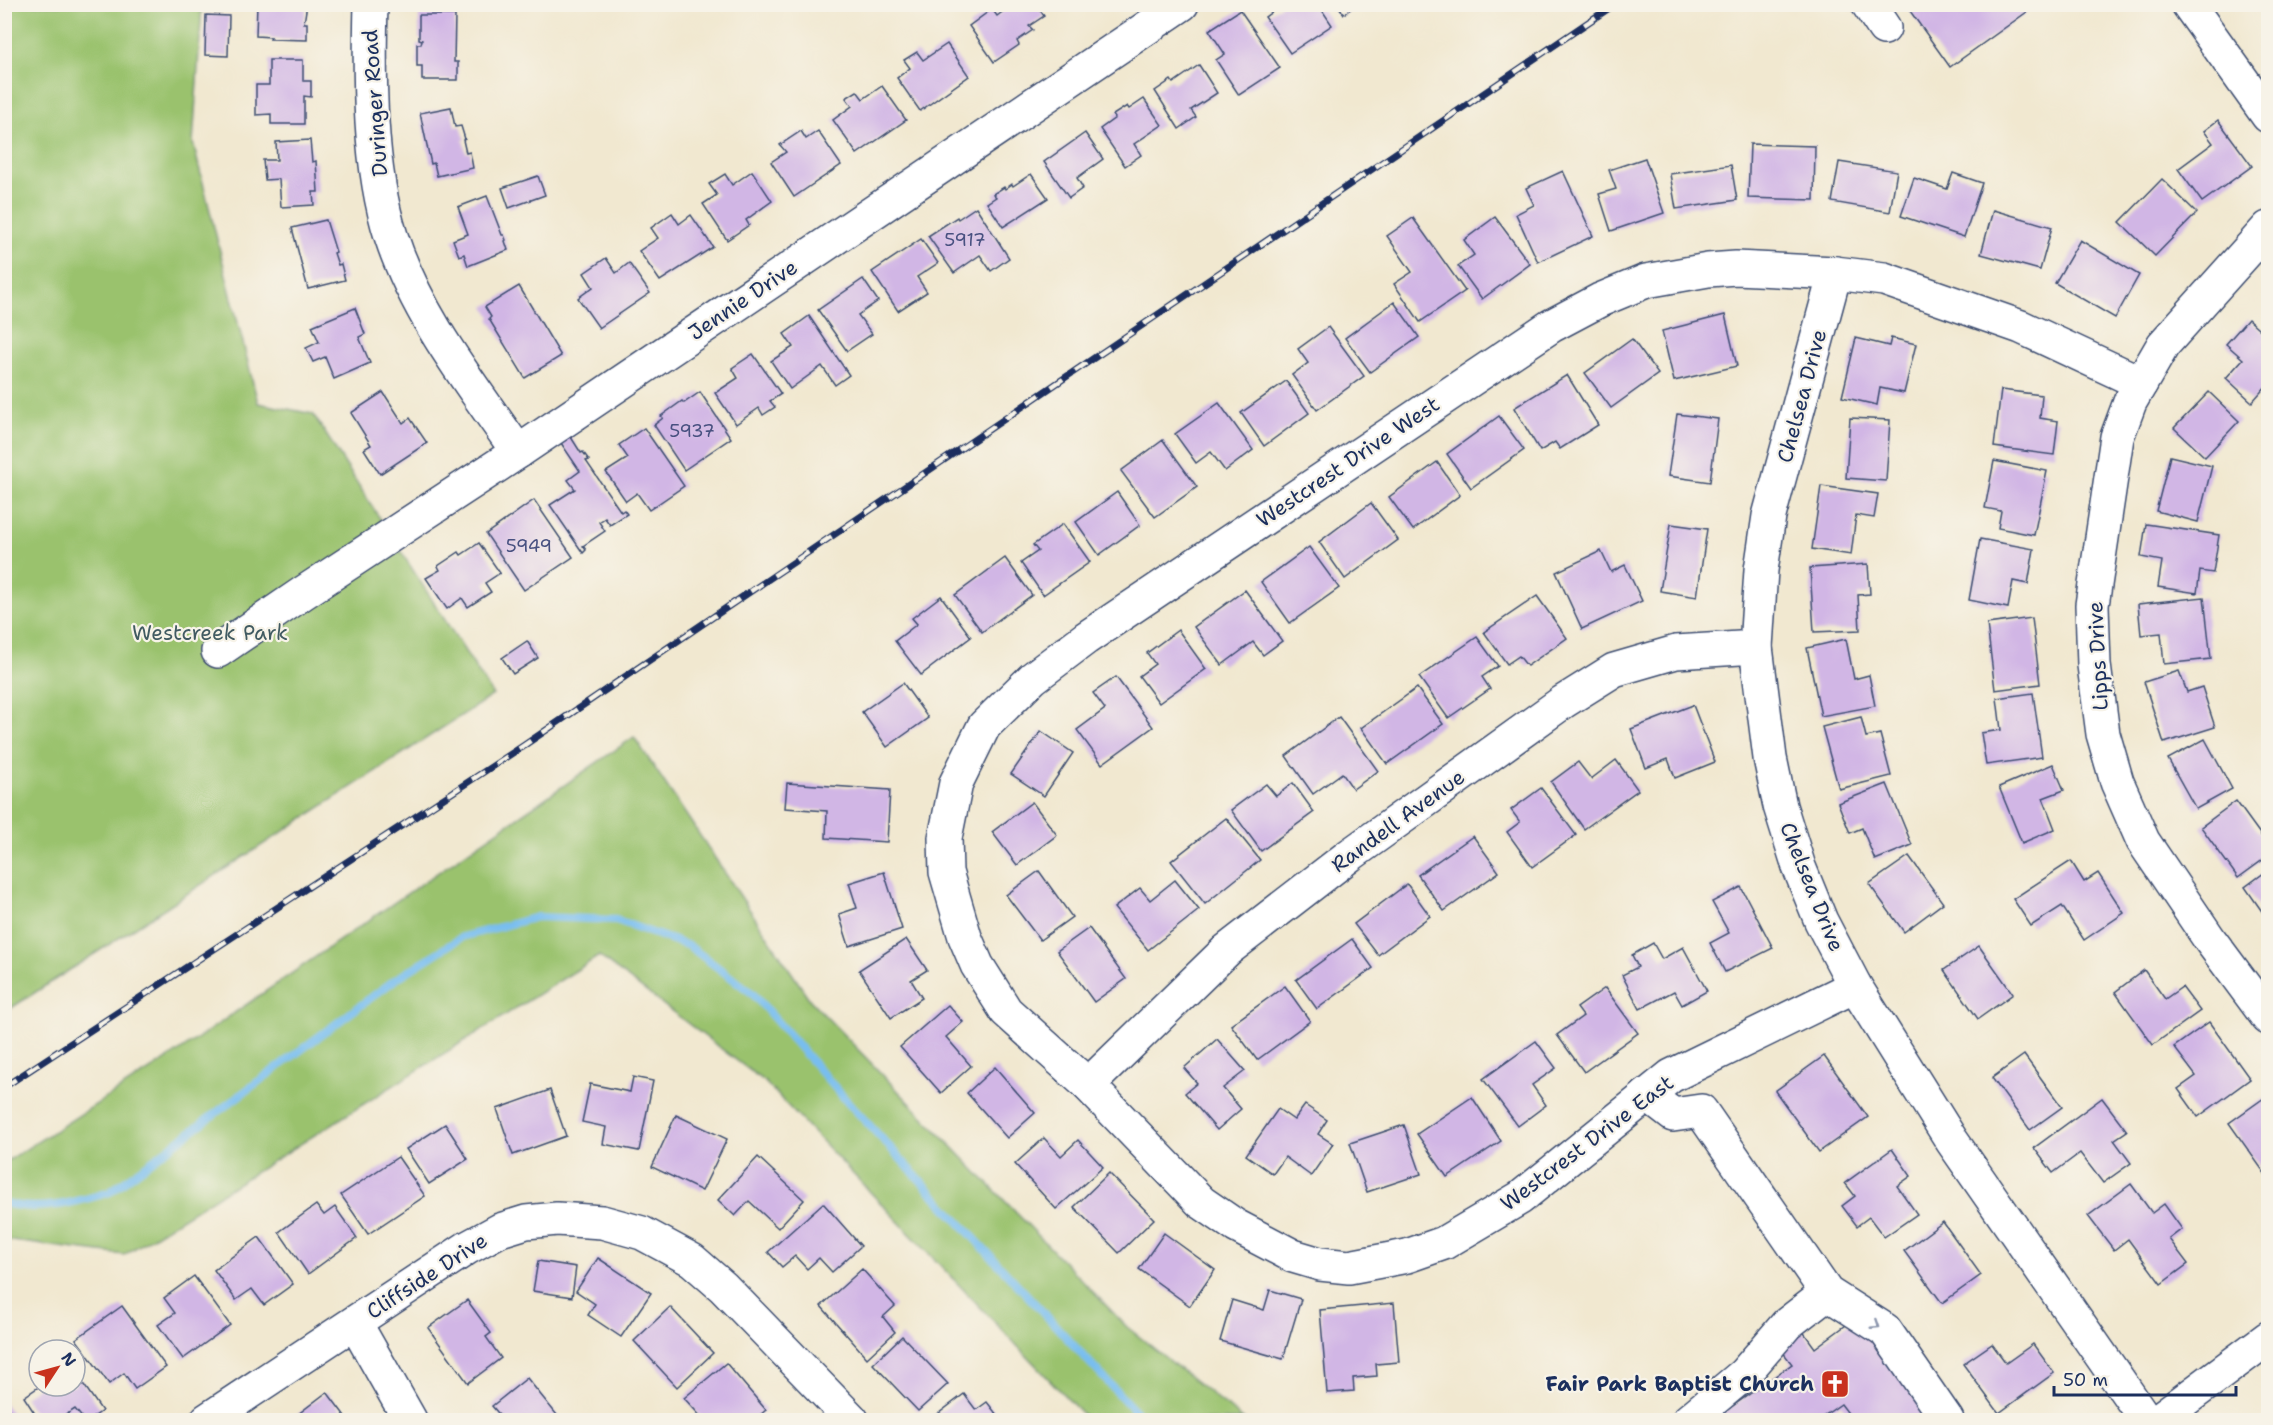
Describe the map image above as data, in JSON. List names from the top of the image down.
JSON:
{
  "streets": {
    "street": [
      "Duringer Road",
      "Jennie Drive",
      "Chelsea Drive",
      "Westcrest Drive West",
      "Lipps Drive",
      "Randell Avenue",
      "Westcrest Drive East",
      "Cliffside Drive"
    ]
  },
  "crossings": [
    ["Duringer Road", "Jennie Drive"],
    ["Chelsea Drive", "Westcrest Drive West"],
    ["Chelsea Drive", "Randell Avenue"],
    ["Chelsea Drive", "Westcrest Drive East"],
    ["Westcrest Drive West", "Lipps Drive"],
    ["Westcrest Drive West", "Randell Avenue"],
    ["Westcrest Drive West", "Westcrest Drive East"],
    ["Randell Avenue", "Westcrest Drive East"]
  ],
  "parks": ["Westcreek Park"],
  "places": {
    "church": ["Fair Park Baptist Church"]
  },
  "house_numbers": ["5917", "5937", "5949"],
  "scale_bar": "50 m",
  "north": "top right"
}
